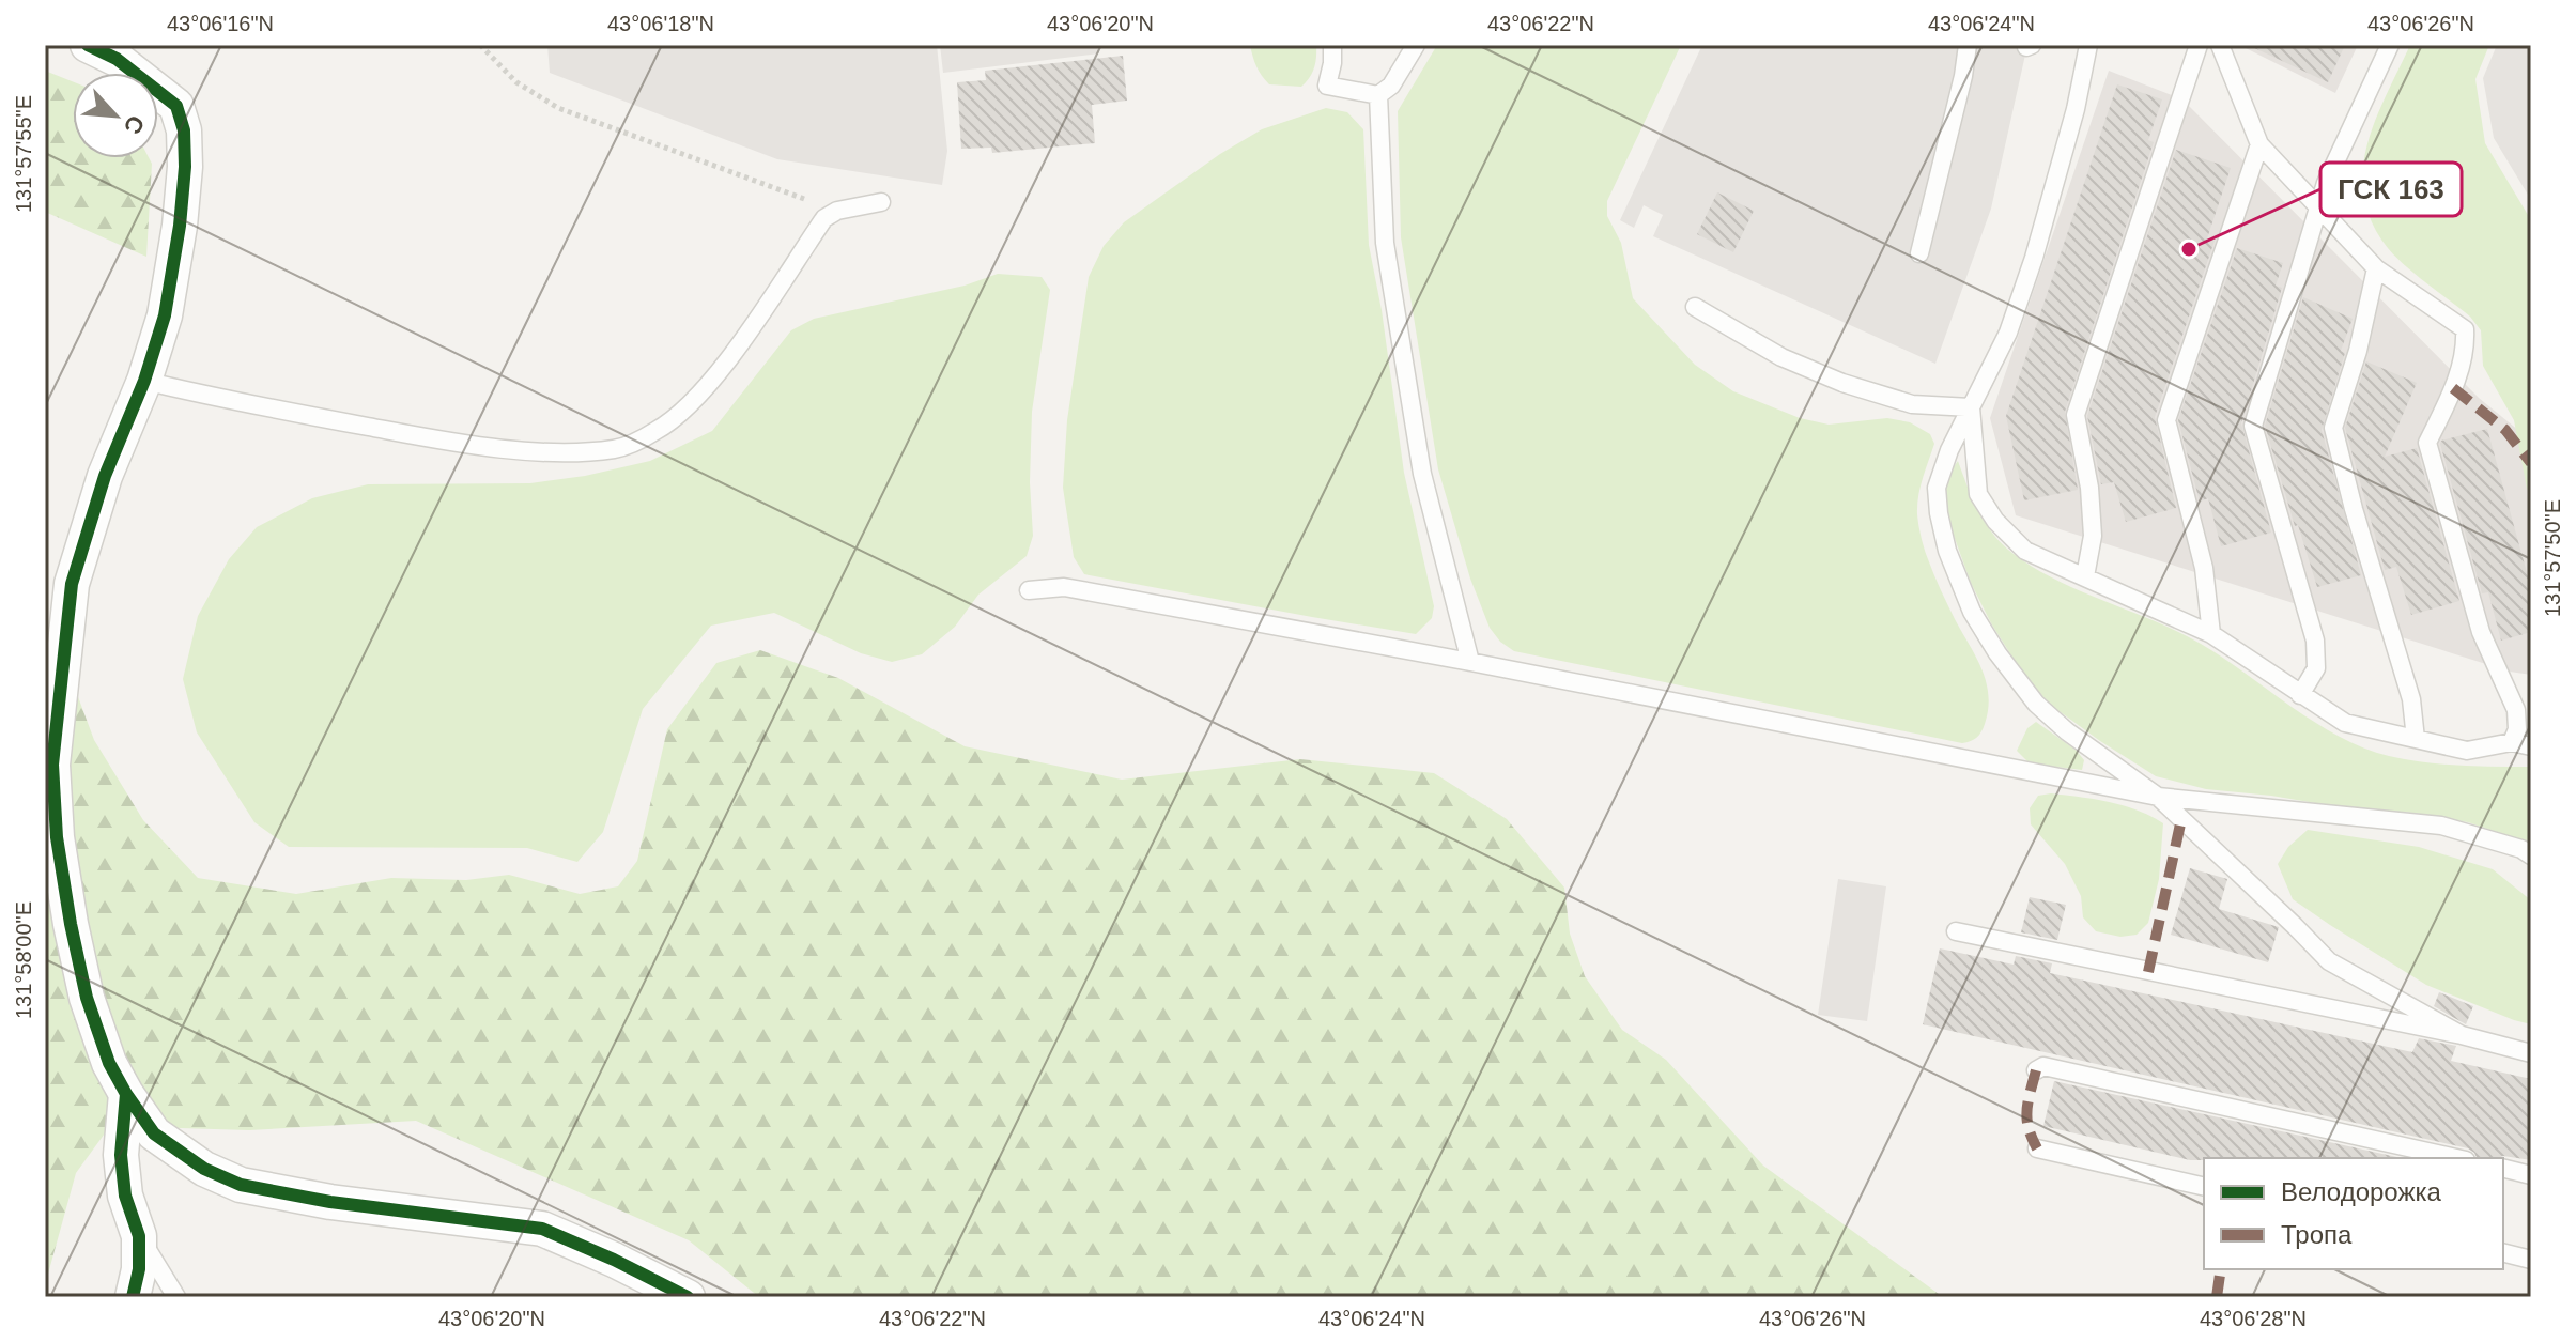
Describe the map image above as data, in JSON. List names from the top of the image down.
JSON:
{
  "places": ["ГСК 163"],
  "legend": ["Велодорожка", "Тропа"],
  "north": "bottom right",
  "coordinates": [
    "43°06'16\"N",
    "43°06'18\"N",
    "43°06'20\"N",
    "43°06'22\"N",
    "43°06'24\"N",
    "43°06'26\"N",
    "131°57'55\"E",
    "131°57'50\"E",
    "131°58'00\"E",
    "43°06'28\"N"
  ]
}
